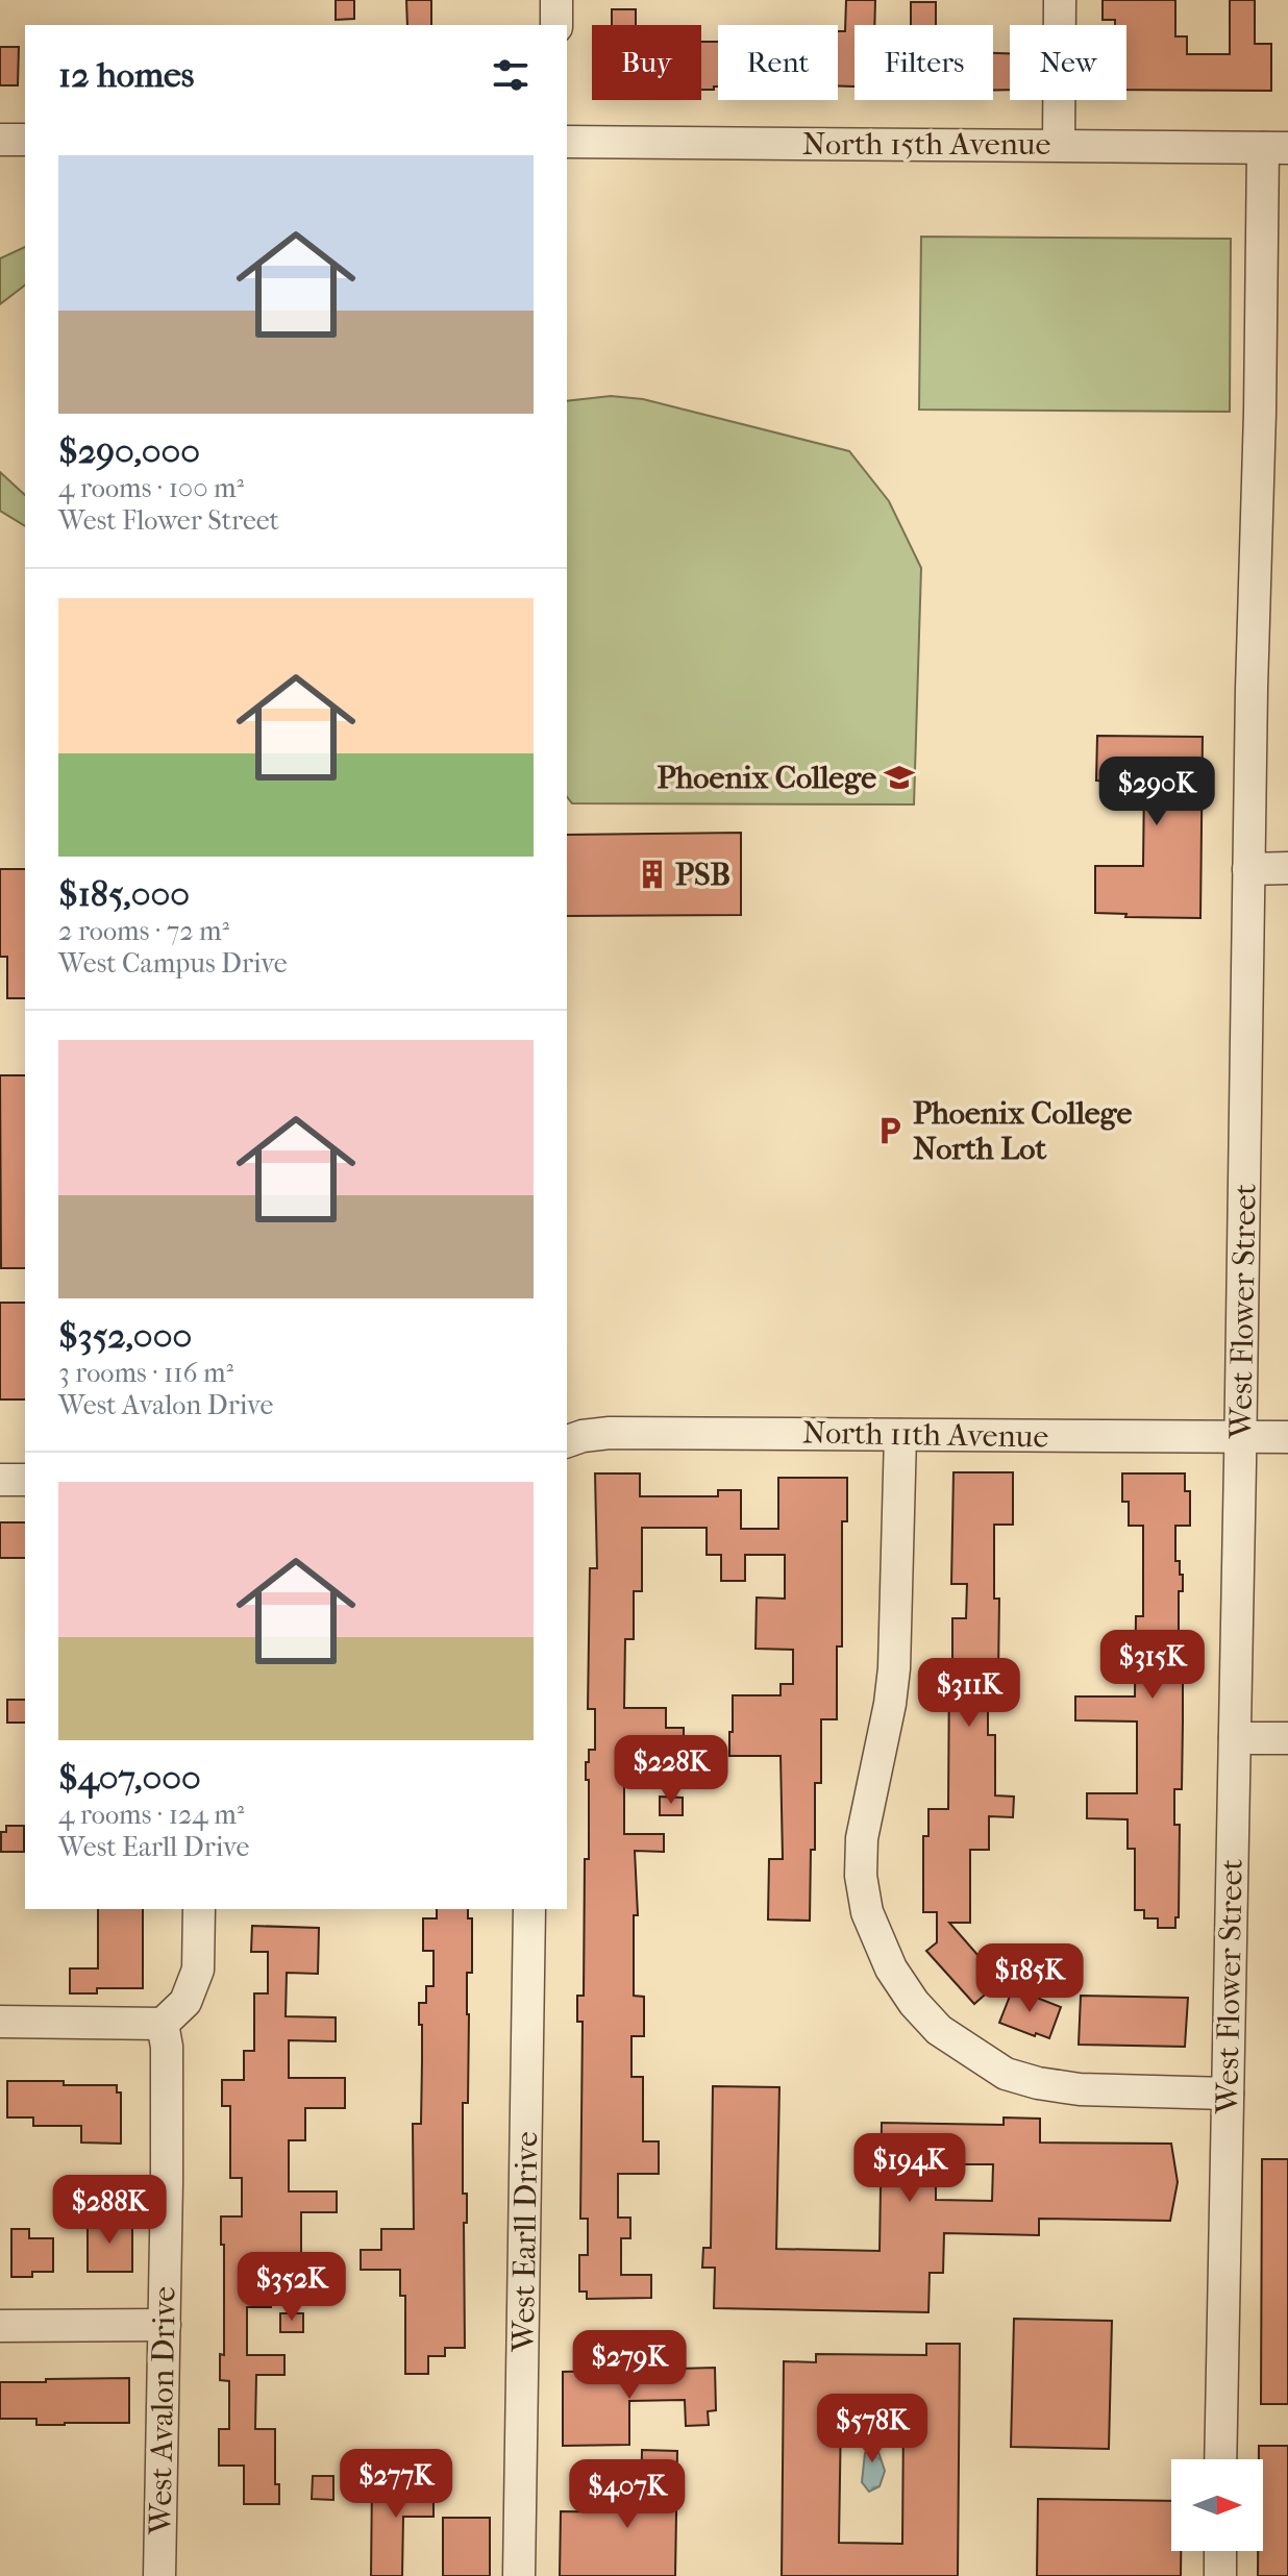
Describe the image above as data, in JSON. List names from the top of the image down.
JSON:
{
  "streets": {
    "street": [
      "North 15th Avenue",
      "West Flower Street",
      "North 11th Avenue",
      "West Earll Drive",
      "West Avalon Drive"
    ]
  },
  "crossings": [
    ["North 15th Avenue", "West Flower Street"],
    ["West Flower Street", "North 11th Avenue"]
  ],
  "places": {
    "school or university": ["Phoenix College"],
    "building": ["PSB"],
    "parking": ["Phoenix College North Lot"]
  },
  "north": "right",
  "page": {
    "chip": [
      "Buy",
      "Rent",
      "Filters",
      "New"
    ],
    "heading": "12 homes",
    "list": [
      {
        "name": "$290,000",
        "note": "4 rooms · 100 m² · West Flower Street"
      },
      {
        "name": "$185,000",
        "note": "2 rooms · 72 m² · West Campus Drive"
      },
      {
        "name": "$352,000",
        "note": "3 rooms · 116 m² · West Avalon Drive"
      },
      {
        "name": "$407,000",
        "note": "4 rooms · 124 m² · West Earll Drive"
      }
    ],
    "price": [
      "$290K",
      "$315K",
      "$311K",
      "$228K",
      "$185K",
      "$194K",
      "$288K",
      "$352K",
      "$279K",
      "$578K",
      "$277K",
      "$407K"
    ]
  }
}
